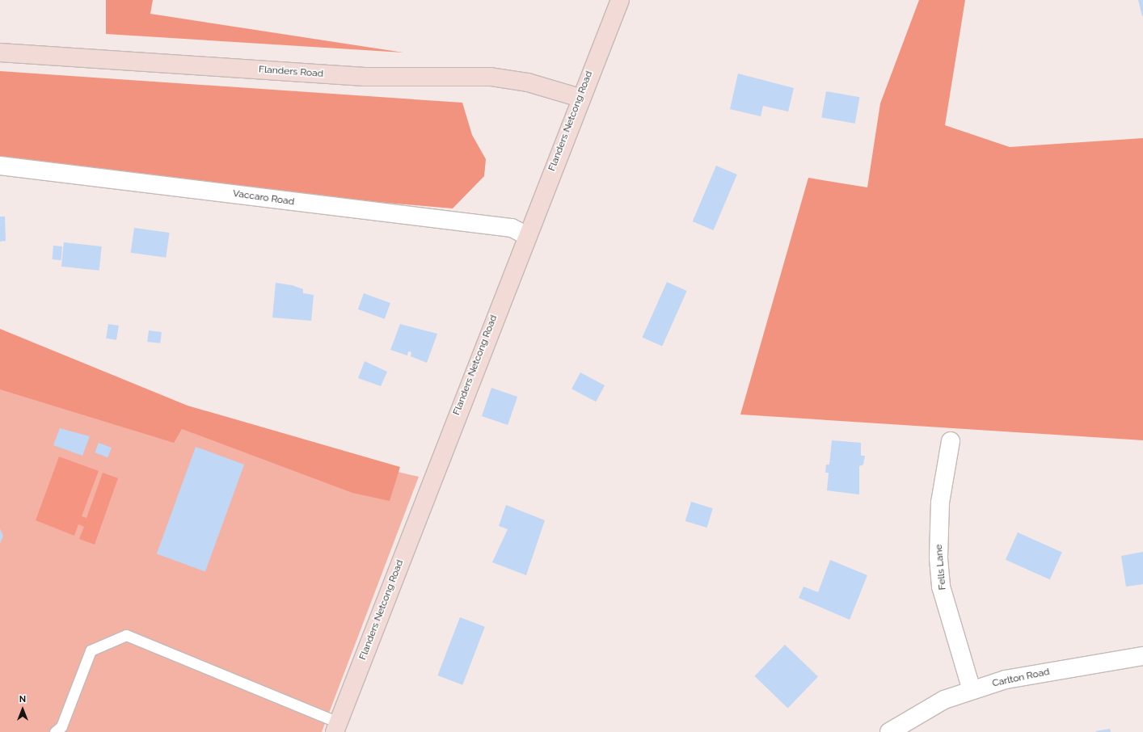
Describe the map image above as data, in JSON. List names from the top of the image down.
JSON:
{
  "streets": {
    "main road": ["Flanders Road", "Flanders Netcong Road"],
    "street": ["Vaccaro Road", "Fells Lane", "Carlton Road"]
  },
  "crossings": [
    ["Flanders Road", "Flanders Netcong Road"],
    ["Flanders Netcong Road", "Vaccaro Road"],
    ["Fells Lane", "Carlton Road"]
  ],
  "north": "top"
}
